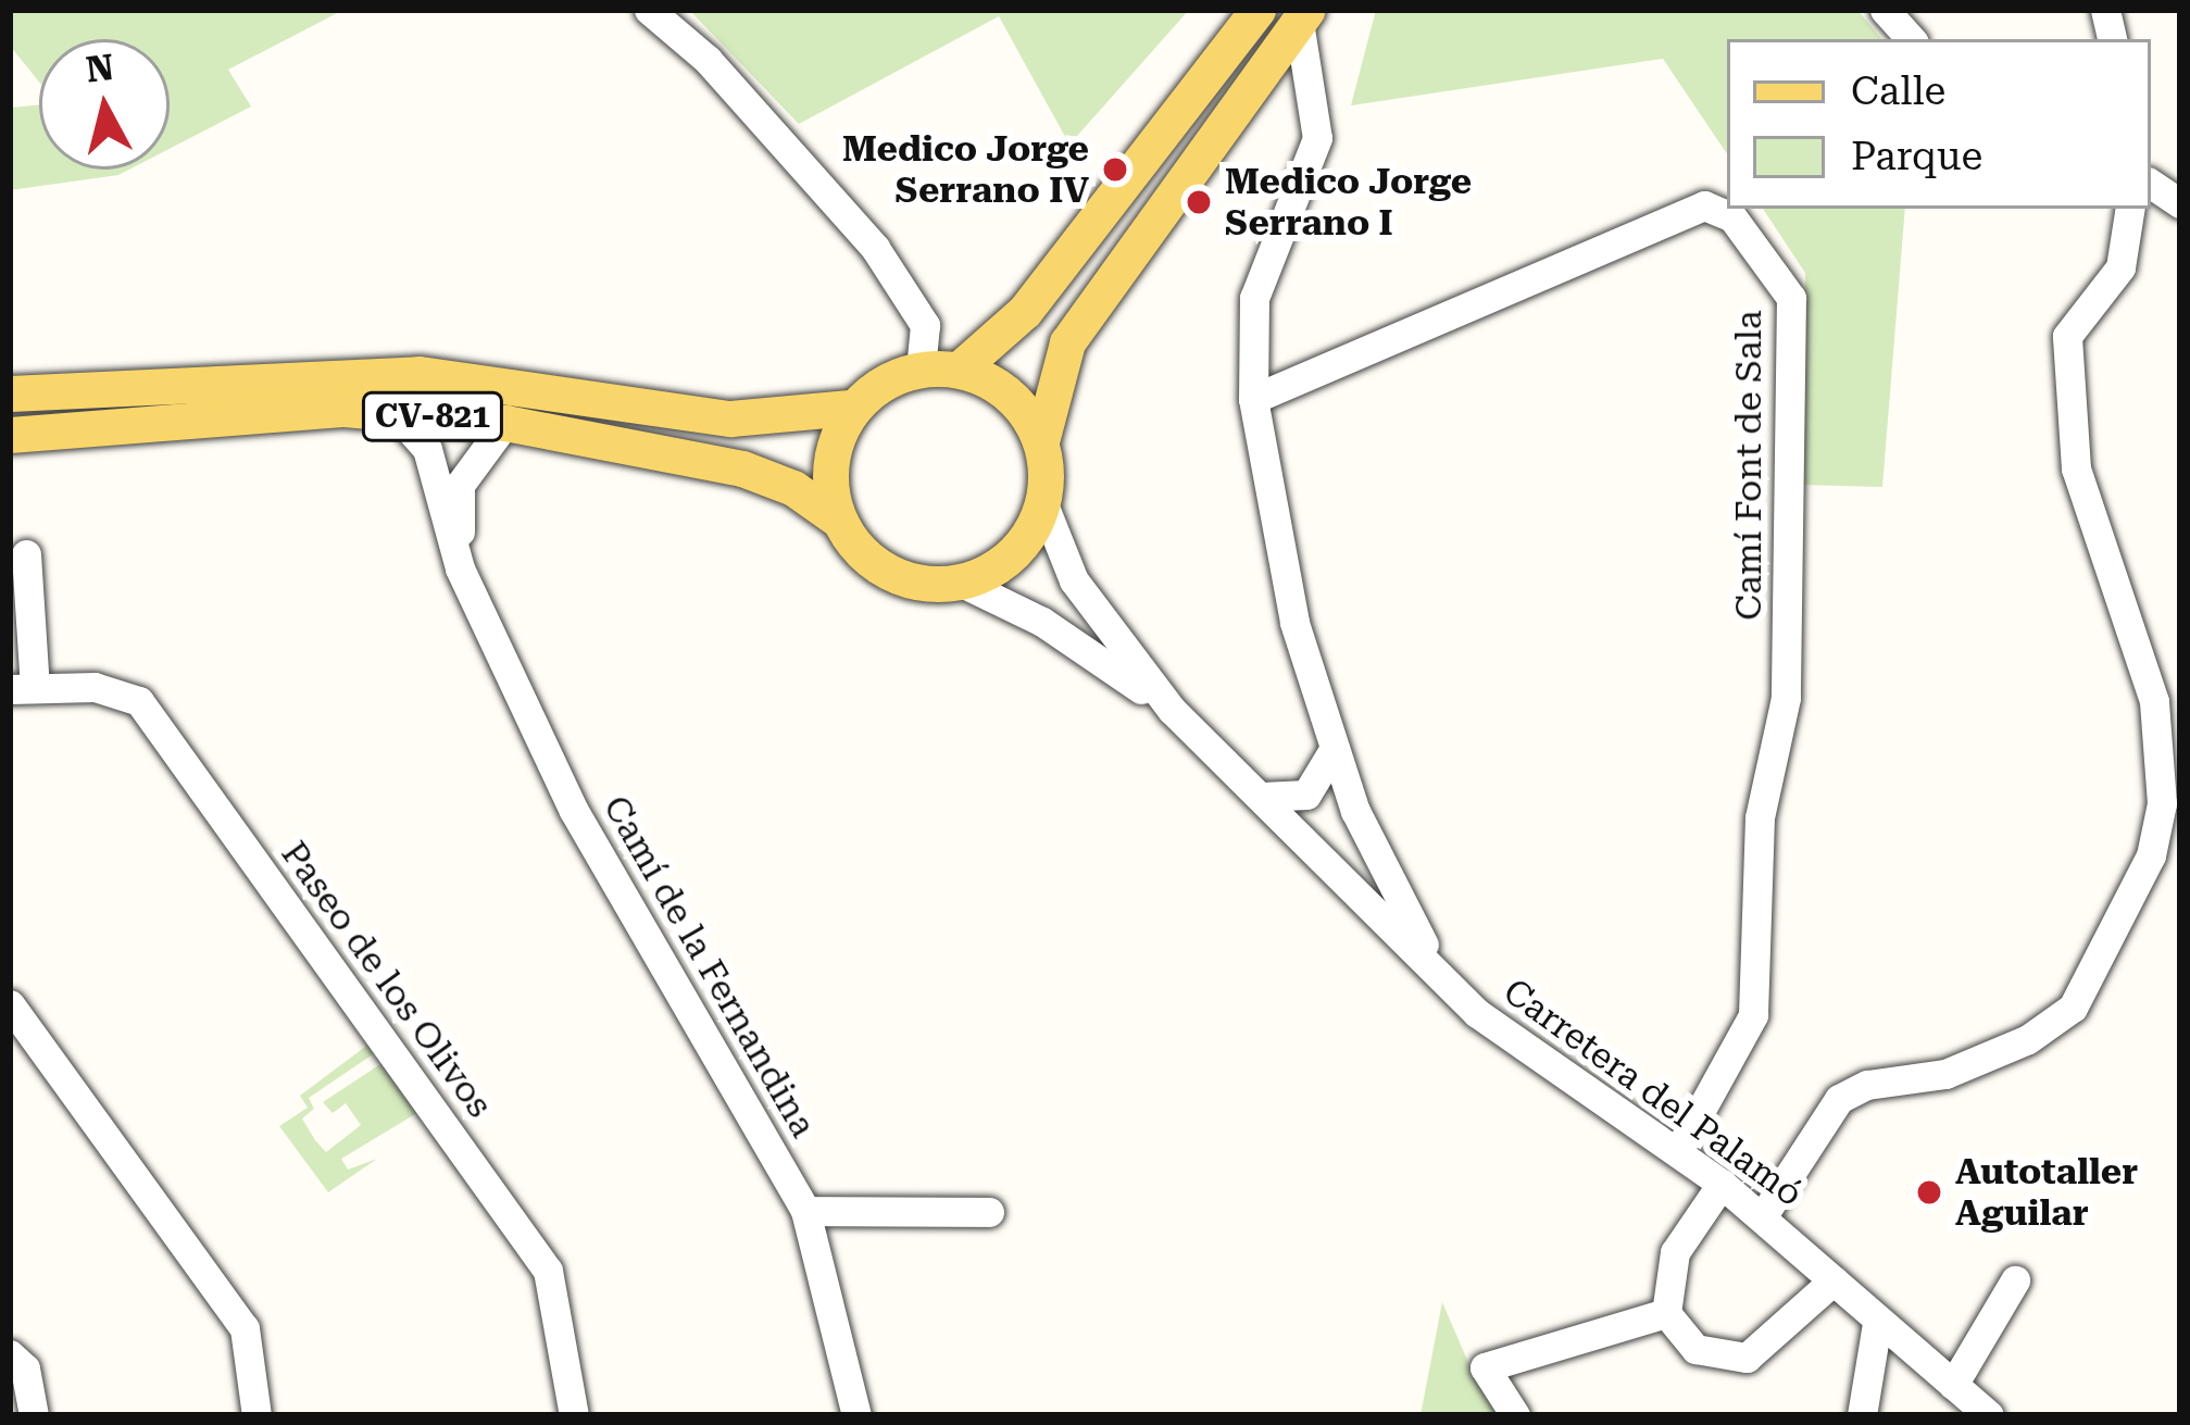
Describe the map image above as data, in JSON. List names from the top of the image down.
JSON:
{
  "streets": {
    "main road": ["CV-821"],
    "street": [
      "Camí Font de Sala",
      "Camí de la Fernandina",
      "Paseo de los Olivos",
      "Carretera del Palamó"
    ]
  },
  "crossings": [
    ["CV-821", "Camí de la Fernandina"],
    ["CV-821", "Carretera del Palamó"],
    ["Camí Font de Sala", "Carretera del Palamó"]
  ],
  "places": ["Medico Jorge Serrano IV", "Medico Jorge Serrano I", "Autotaller Aguilar"],
  "legend": ["Calle", "Parque"],
  "north": "top"
}
